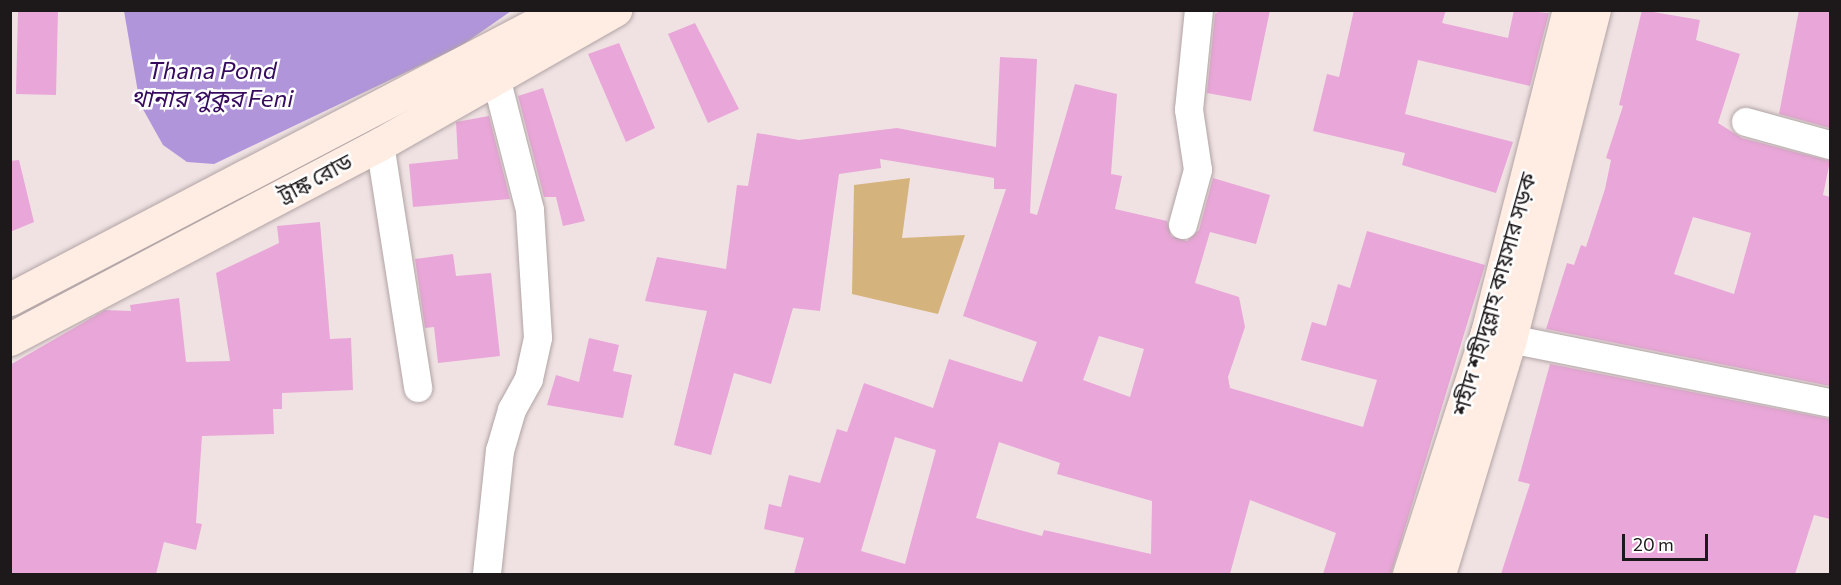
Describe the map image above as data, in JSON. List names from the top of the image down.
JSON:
{
  "streets": {
    "main road": ["ট্রাঙ্ক রোড", "শহীদ শহীদুল্লাহ কায়সার সড়ক"]
  },
  "water": ["Thana Pond থানার পুকুর Feni"],
  "scale_bar": "20 m"
}
